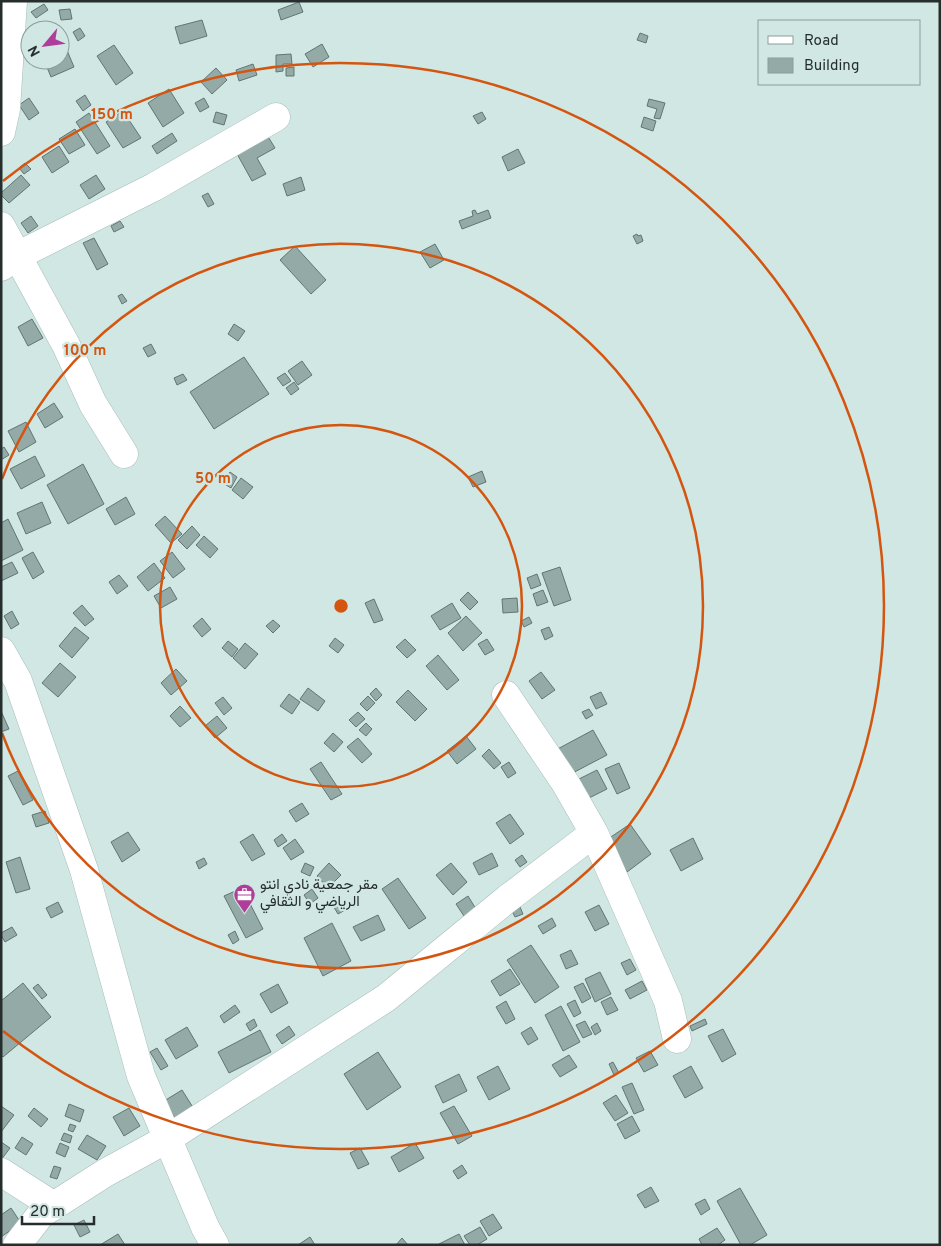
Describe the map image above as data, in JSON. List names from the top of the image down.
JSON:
{
  "places": {
    "office": ["مقر جمعية نادي انتو الرياضي و الثقافي"]
  },
  "legend": ["Road", "Building"],
  "scale_bar": "20 m",
  "north": "bottom left",
  "rings": ["150 m", "100 m", "50 m"]
}
